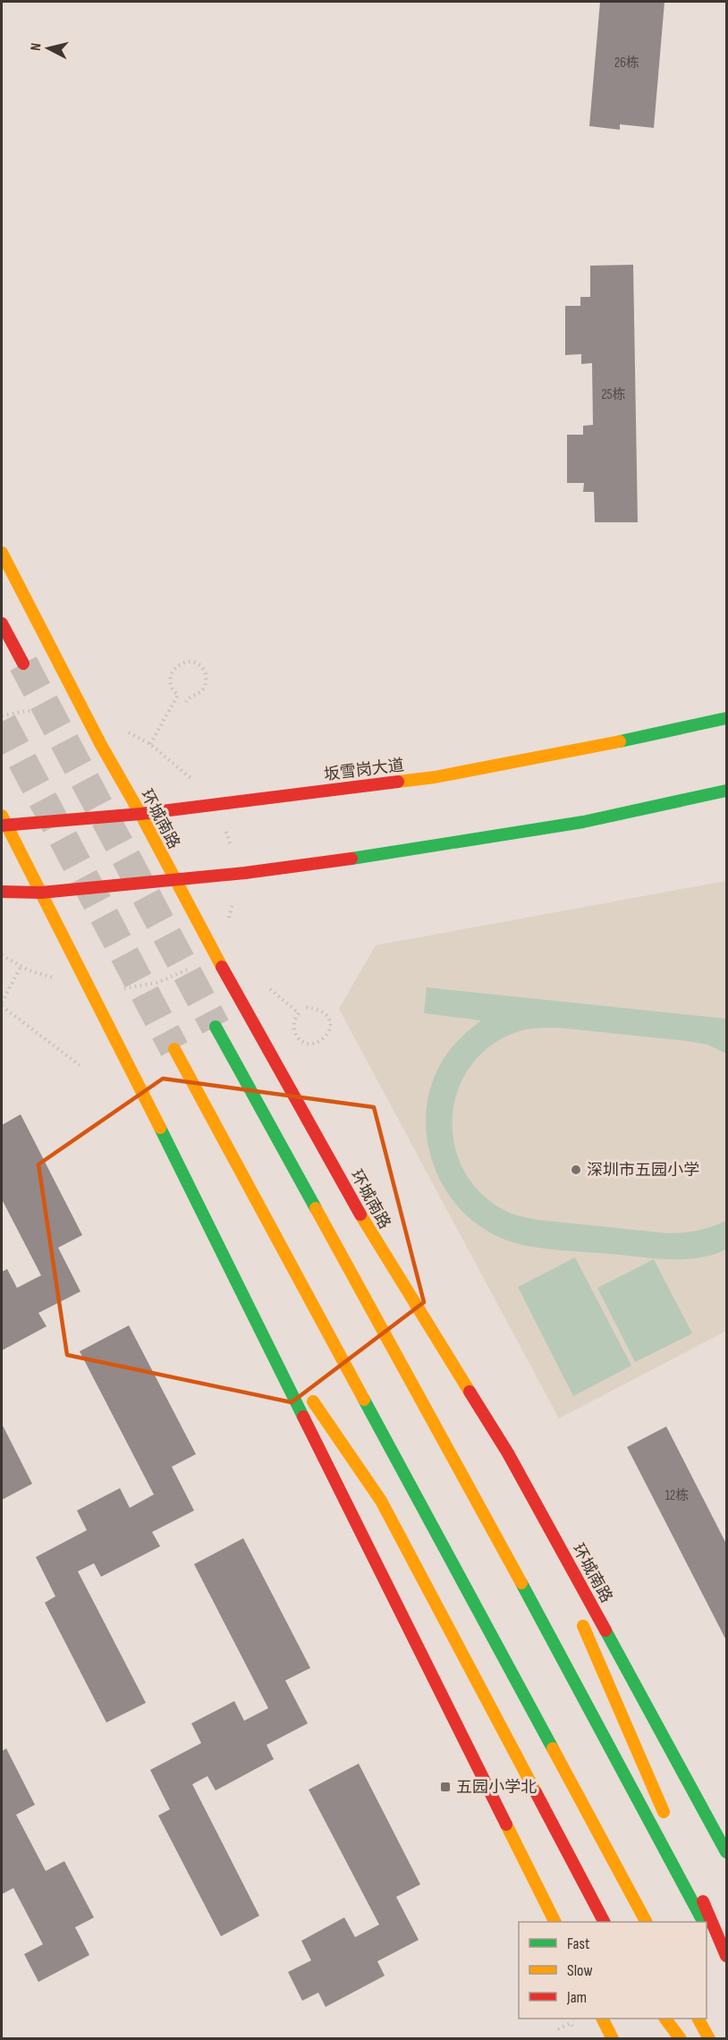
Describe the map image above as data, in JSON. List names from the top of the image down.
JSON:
{
  "streets": {
    "main road": ["坂雪岗大道", "环城南路"]
  },
  "crossings": [
    ["坂雪岗大道", "环城南路"]
  ],
  "places": {
    "other": ["深圳市五园小学"],
    "transit": ["五园小学北"]
  },
  "house_numbers": ["26栋", "25栋", "12栋"],
  "legend": ["Fast", "Slow", "Jam"],
  "north": "left"
}
